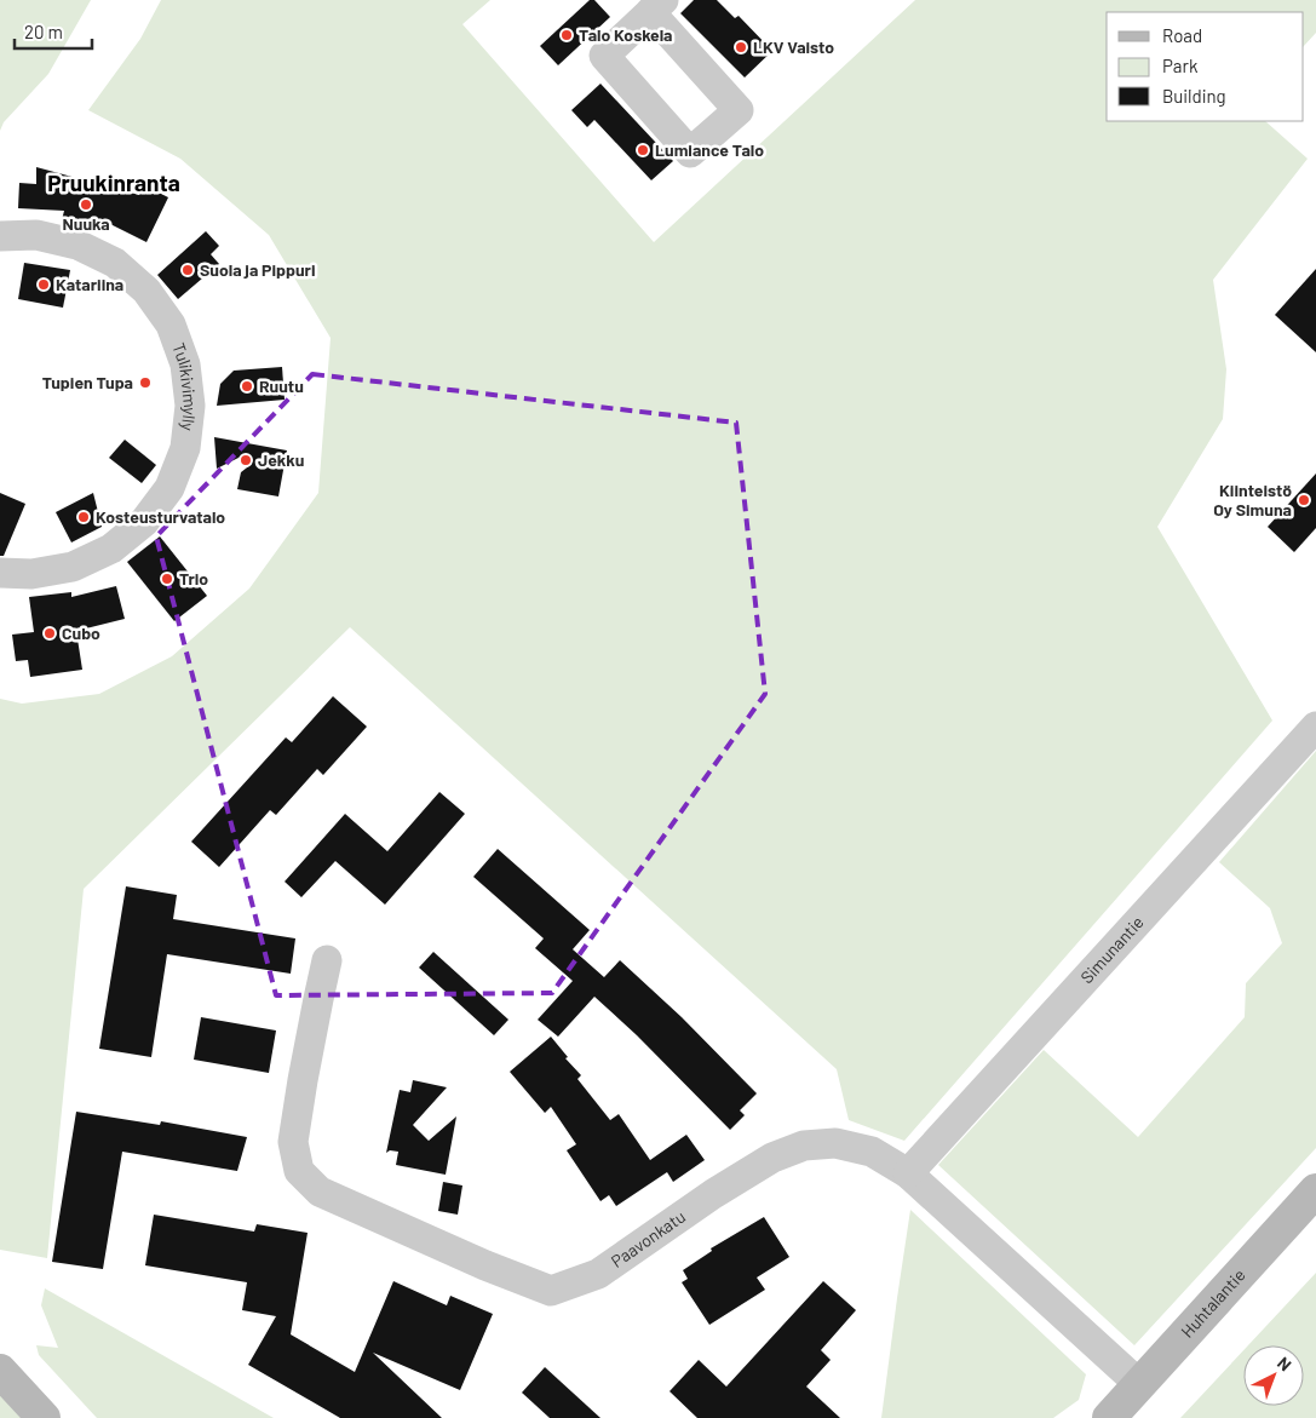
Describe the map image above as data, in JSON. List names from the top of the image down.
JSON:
{
  "streets": {
    "main road": ["Huhtalantie"],
    "street": ["Tulikivimylly", "Simunantie", "Paavonkatu"]
  },
  "crossings": [
    ["Simunantie", "Paavonkatu"],
    ["Paavonkatu", "Huhtalantie"]
  ],
  "districts": ["Pruukinranta"],
  "places": [
    "Talo Koskela",
    "LKV Vaisto",
    "Lumiance Talo",
    "Nuuka",
    "Suola ja Pippuri",
    "Katariina",
    "Tupien Tupa",
    "Ruutu",
    "Jekku",
    "Kiinteistö Oy Simuna",
    "Kosteusturvatalo",
    "Trio",
    "Cubo"
  ],
  "legend": ["Road", "Park", "Building"],
  "scale_bar": "20 m",
  "north": "top right"
}
